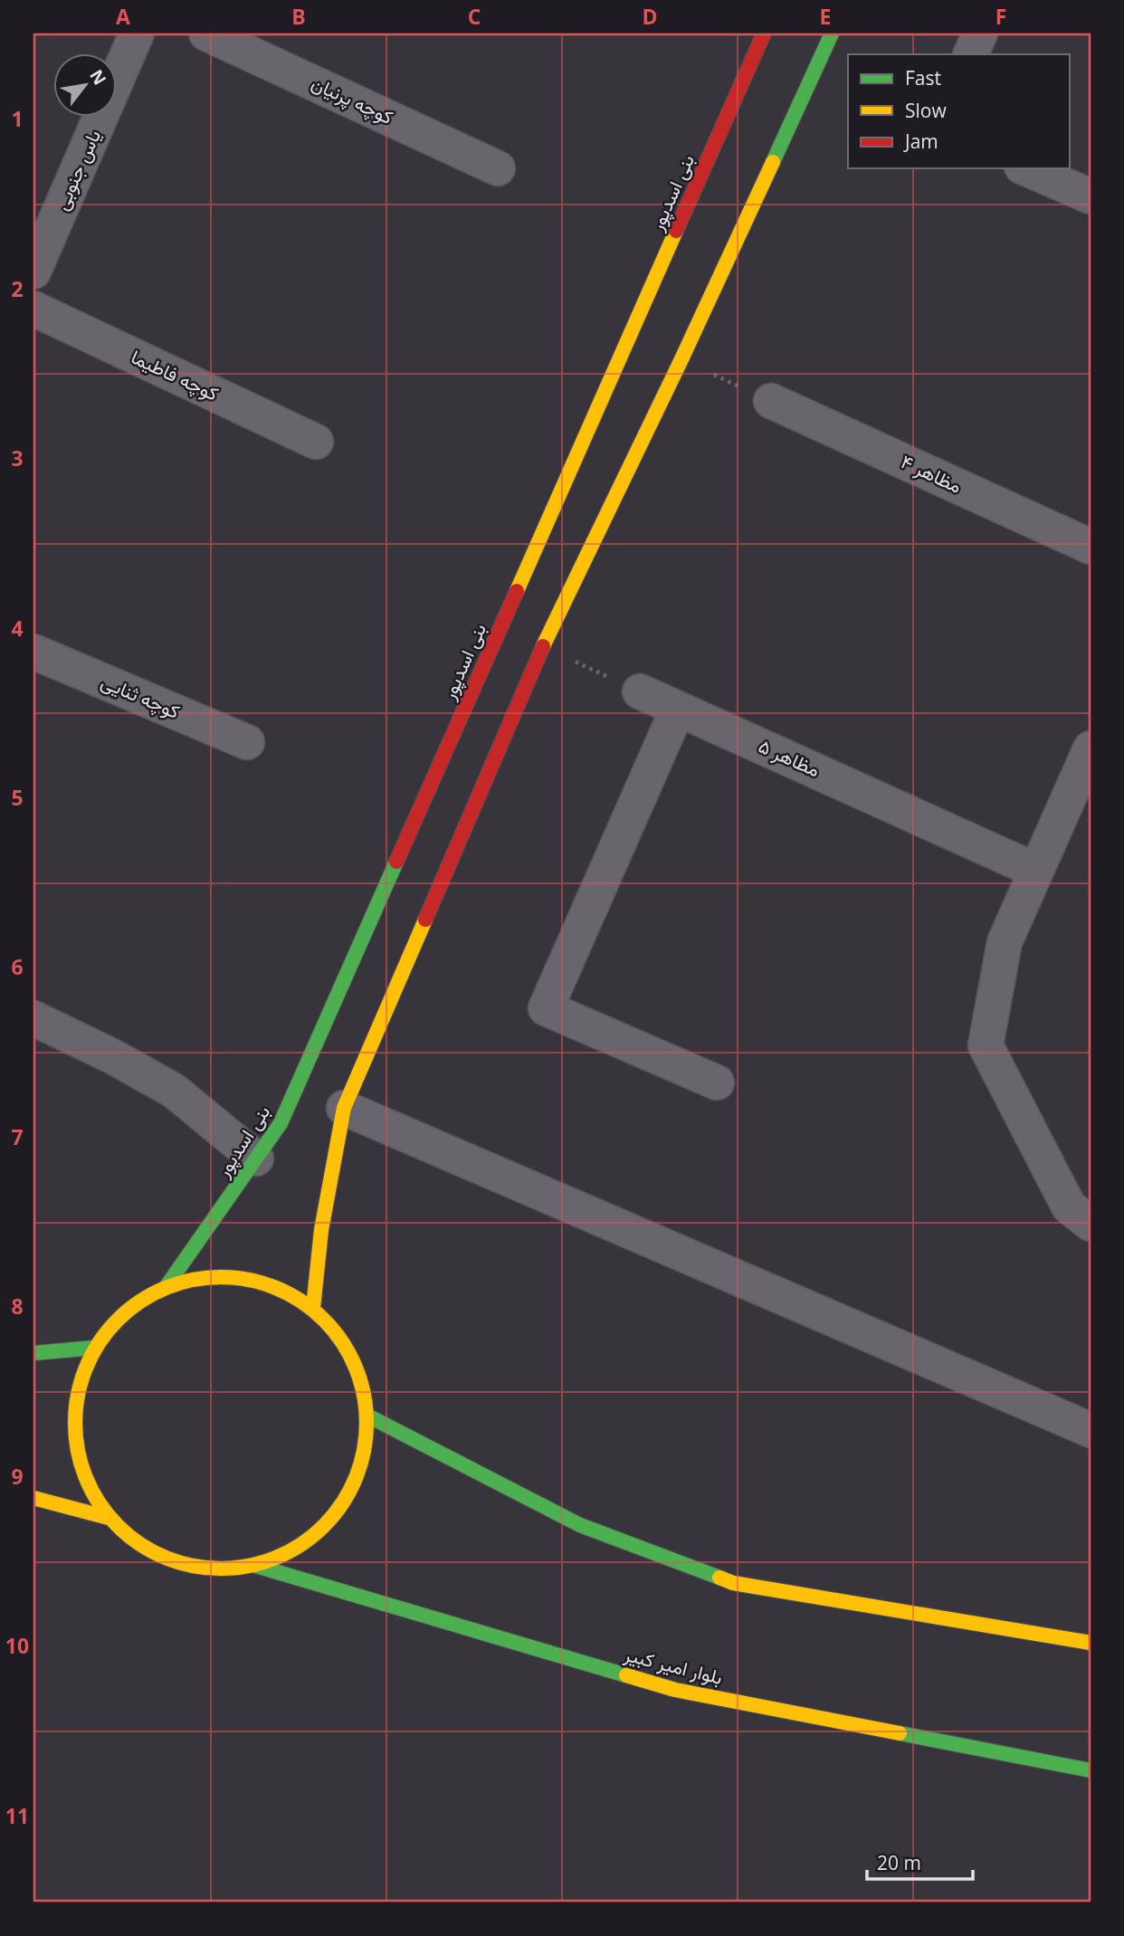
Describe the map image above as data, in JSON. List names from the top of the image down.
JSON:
{
  "streets": {
    "main road": ["بنی اسدپور", "بلوار امیر کبیر"],
    "street": [
      "کوچه پرنیان",
      "یاس جنوبی",
      "کوچه فاطیما",
      "مظاهر ۴",
      "کوچه ثنایی",
      "مظاهر ۵"
    ]
  },
  "legend": ["Fast", "Slow", "Jam"],
  "scale_bar": "20 m",
  "north": "top right",
  "grid": {
    "columns": [
      "A",
      "B",
      "C",
      "D",
      "E",
      "F"
    ],
    "rows": [
      "1",
      "2",
      "3",
      "4",
      "5",
      "6",
      "7",
      "8",
      "9",
      "10",
      "11"
    ]
  }
}
